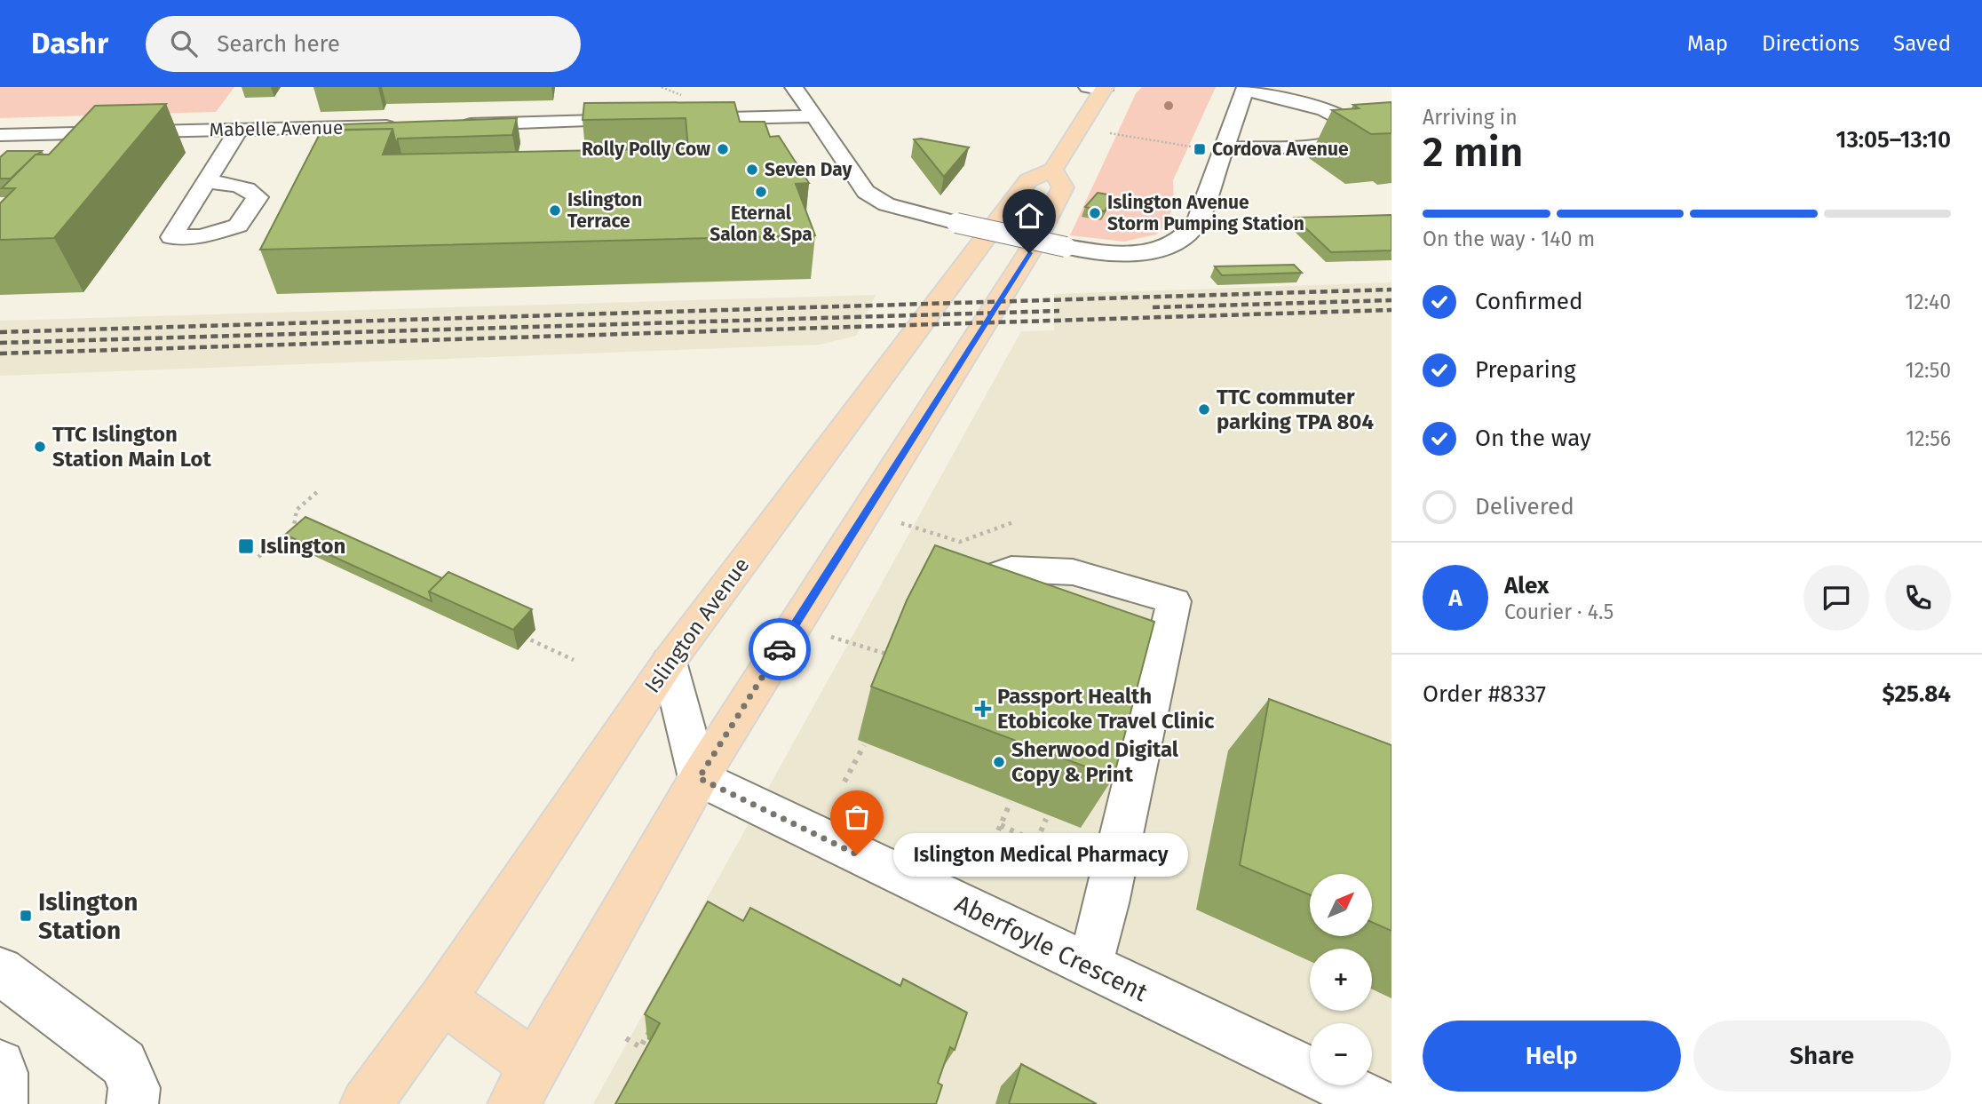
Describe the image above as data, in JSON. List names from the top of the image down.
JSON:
{
  "streets": {
    "main road": ["Islington Avenue"],
    "street": ["Mabelle Avenue", "Aberfoyle Crescent"]
  },
  "places": {
    "other": [
      "Rolly Polly Cow",
      "Seven Day",
      "Eternal Salon & Spa",
      "Islington Terrace",
      "Islington Avenue Storm Pumping Station",
      "TTC commuter parking TPA 804",
      "TTC Islington Station Main Lot",
      "Sherwood Digital Copy & Print",
      "Islington Medical Pharmacy"
    ],
    "transit": ["Cordova Avenue", "Islington", "Islington Station"],
    "health": ["Passport Health Etobicoke Travel Clinic"]
  },
  "north": "top right",
  "page": {
    "header": "Dashr",
    "search": "Search here",
    "nav": ["Map", "Directions", "Saved"],
    "heading": ["2 min", "Arriving in", "13:05–13:10"],
    "panel": [
      "Alex",
      "Courier · 4.5",
      "Order #8337",
      "$25.84"
    ],
    "bar": "On the way · 140 m",
    "list": [
      ["Confirmed", "12:40"],
      ["Preparing", "12:50"],
      ["On the way", "12:56"],
      "Delivered"
    ],
    "round": "A",
    "bubble": "Islington Medical Pharmacy",
    "map_buttons": ["+", "−"],
    "buttons": ["Help", "Share"]
  }
}
